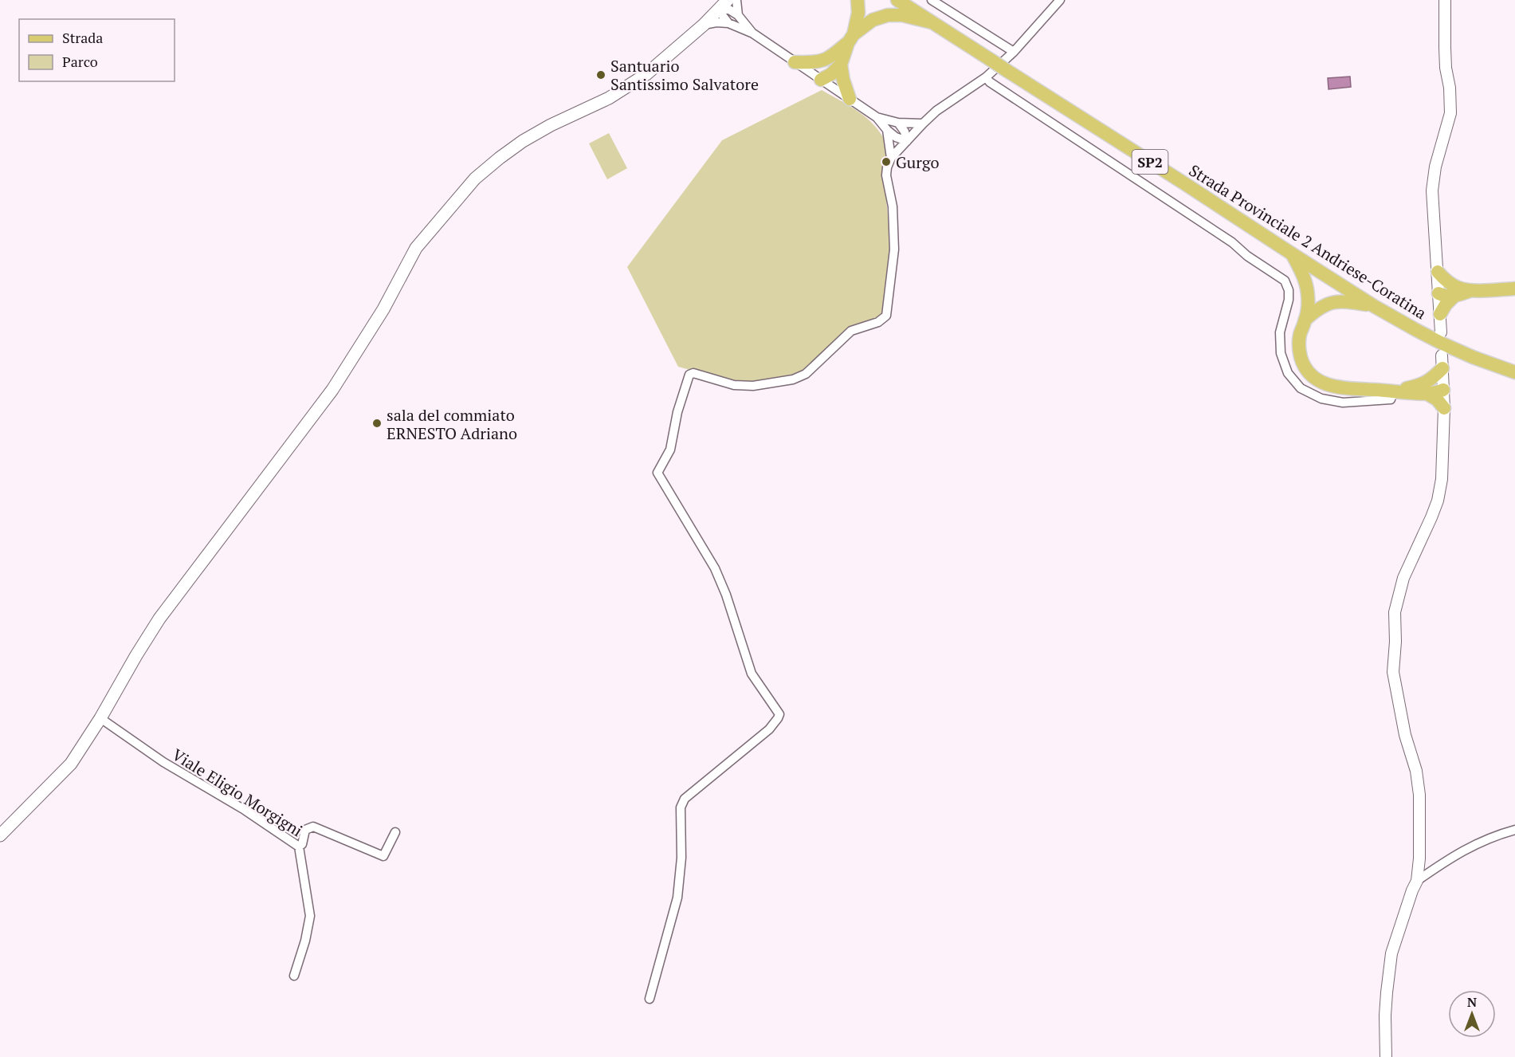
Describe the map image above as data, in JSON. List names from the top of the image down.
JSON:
{
  "streets": {
    "main road": ["SP2", "Strada Provinciale 2 Andriese-Coratina"],
    "street": ["Viale Eligio Morgigni"]
  },
  "places": ["Santuario Santissimo Salvatore", "Gurgo", "sala del commiato ERNESTO Adriano"],
  "legend": ["Strada", "Parco"],
  "north": "top"
}
